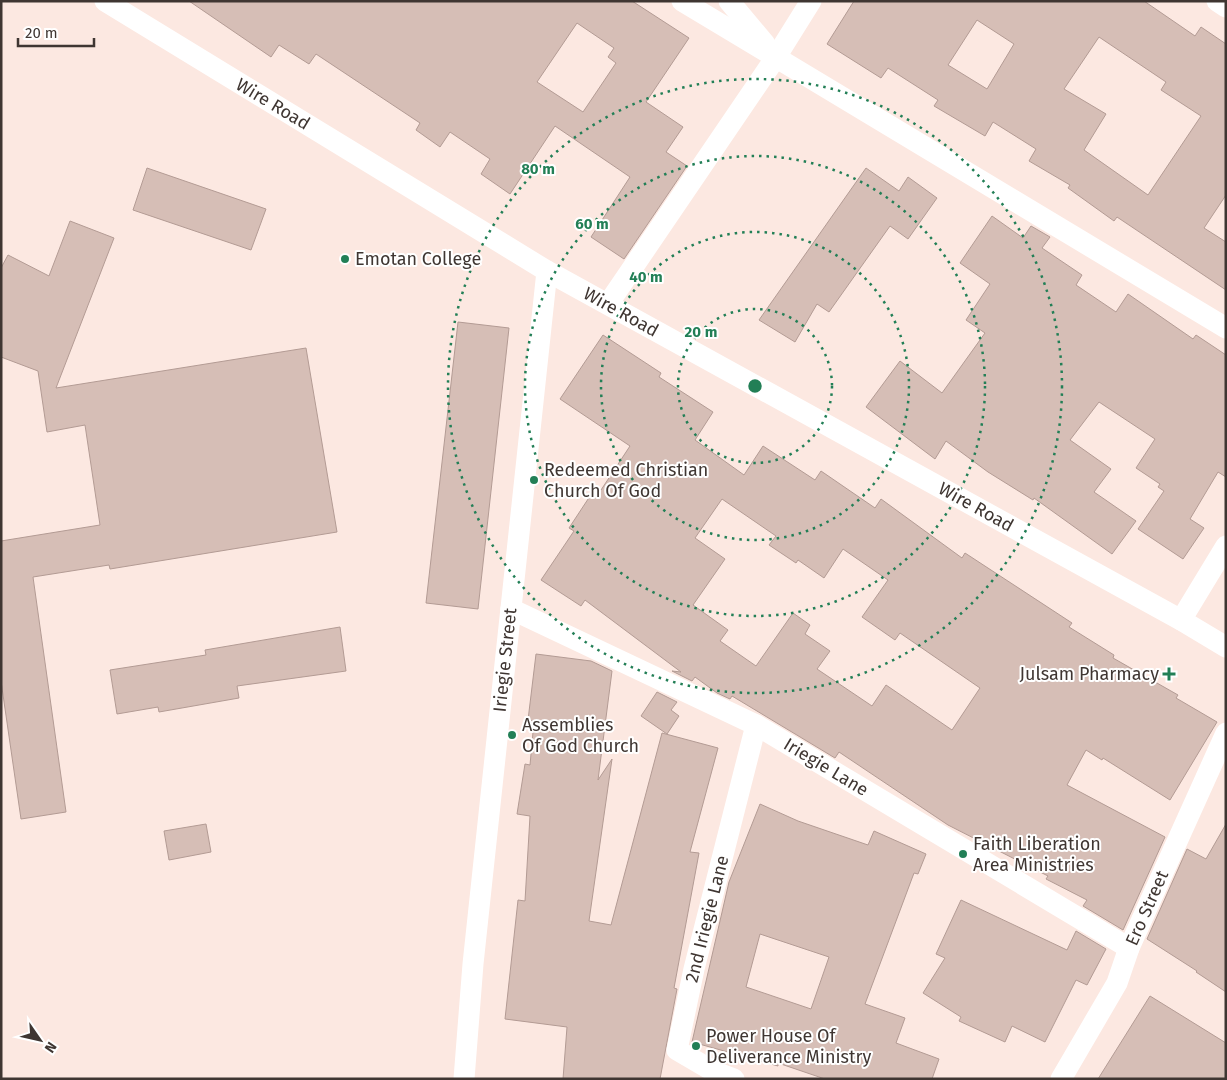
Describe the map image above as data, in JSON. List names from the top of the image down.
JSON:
{
  "streets": {
    "street": [
      "Wire Road",
      "Iriegie Street",
      "Iriegie Lane",
      "Ero Street",
      "2nd Iriegie Lane"
    ]
  },
  "crossings": [
    ["Wire Road", "Iriegie Street"],
    ["Iriegie Street", "Iriegie Lane"],
    ["Iriegie Lane", "Ero Street"],
    ["Iriegie Lane", "2nd Iriegie Lane"]
  ],
  "places": {
    "other": [
      "Emotan College",
      "Redeemed Christian Church Of God",
      "Assemblies Of God Church",
      "Faith Liberation Area Ministries",
      "Power House Of Deliverance Ministry"
    ],
    "health": ["Julsam Pharmacy"]
  },
  "scale_bar": "20 m",
  "north": "bottom right",
  "rings": [
    "80 m",
    "60 m",
    "40 m",
    "20 m"
  ]
}
